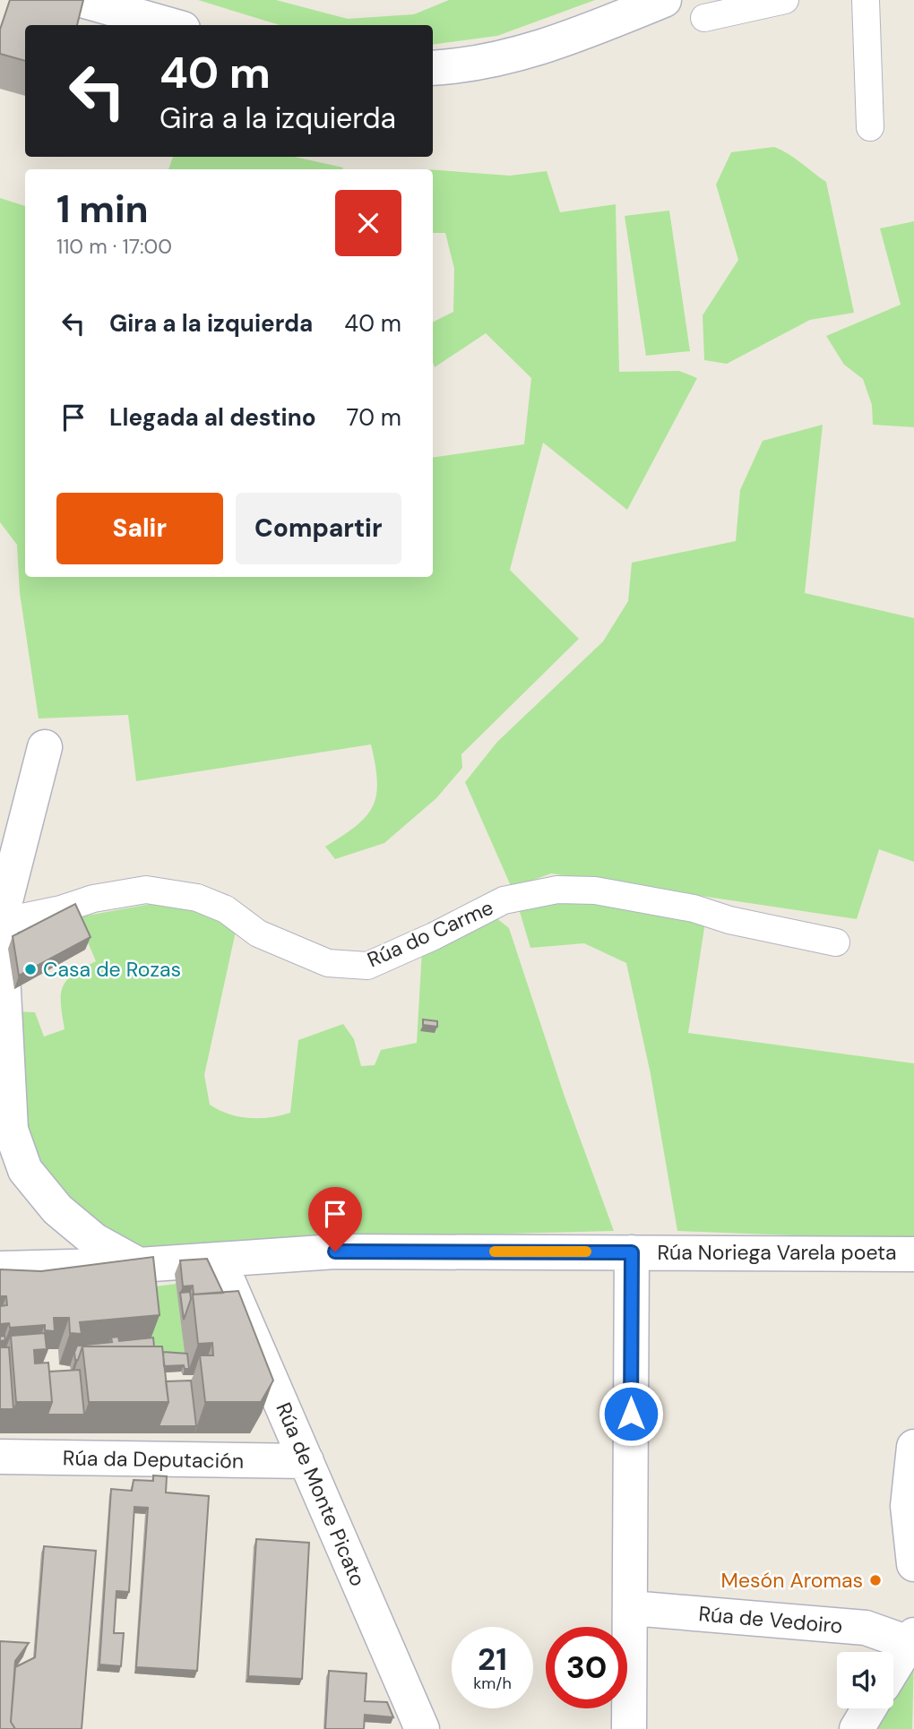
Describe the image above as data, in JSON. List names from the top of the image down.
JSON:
{
  "streets": {
    "street": [
      "Rúa do Carme",
      "Rúa Noriega Varela poeta",
      "Rúa da Deputación",
      "Rúa de Monte Picato",
      "Rúa de Vedoiro"
    ]
  },
  "crossings": [
    ["Rúa Noriega Varela poeta", "Rúa de Monte Picato"],
    ["Rúa da Deputación", "Rúa de Monte Picato"]
  ],
  "places": ["Casa de Rozas", "Mesón Aromas"],
  "page": {
    "turn": ["40 m", "Gira a la izquierda"],
    "heading": ["1 min", "110 m · 17:00"],
    "list": [
      {
        "name": "Gira a la izquierda",
        "value": "40 m"
      },
      {
        "name": "Llegada al destino",
        "value": "70 m"
      }
    ],
    "buttons": ["Salir", "Compartir"],
    "speed": "21 km/h",
    "limit": "30"
  }
}
